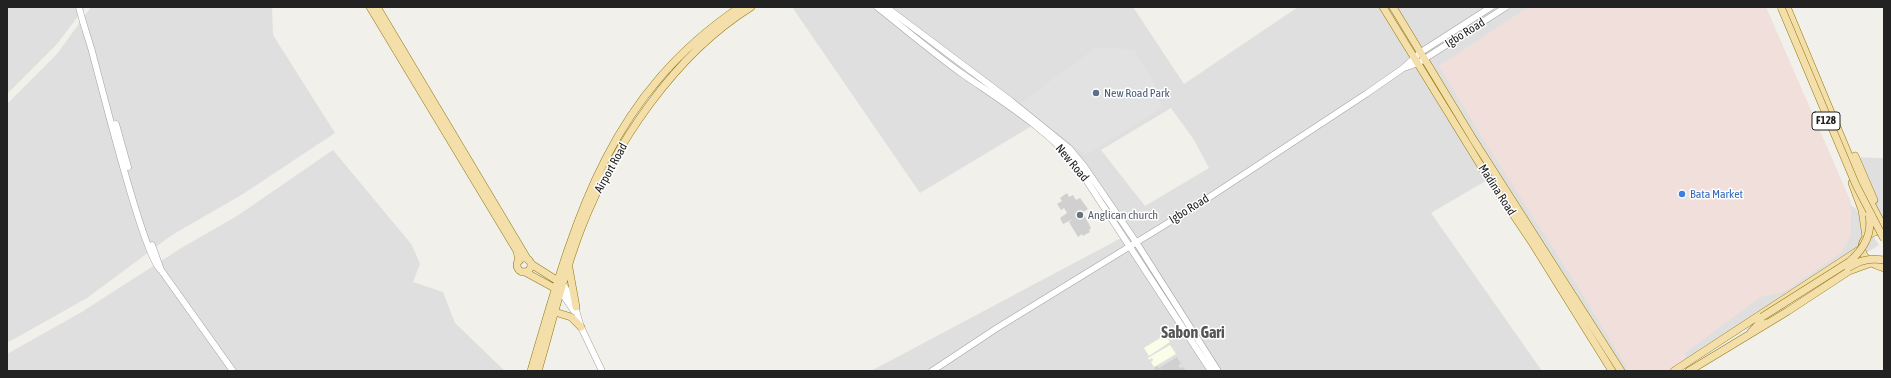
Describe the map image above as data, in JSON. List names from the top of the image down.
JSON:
{
  "streets": {
    "main road": ["F128", "Airport Road", "Madina Road"],
    "street": ["Igbo Road", "New Road"]
  },
  "crossings": [
    ["Igbo Road", "New Road"],
    ["Igbo Road", "Madina Road"]
  ],
  "districts": ["Sabon Gari"],
  "places": ["New Road Park", "Bata Market", "Anglican church"]
}
